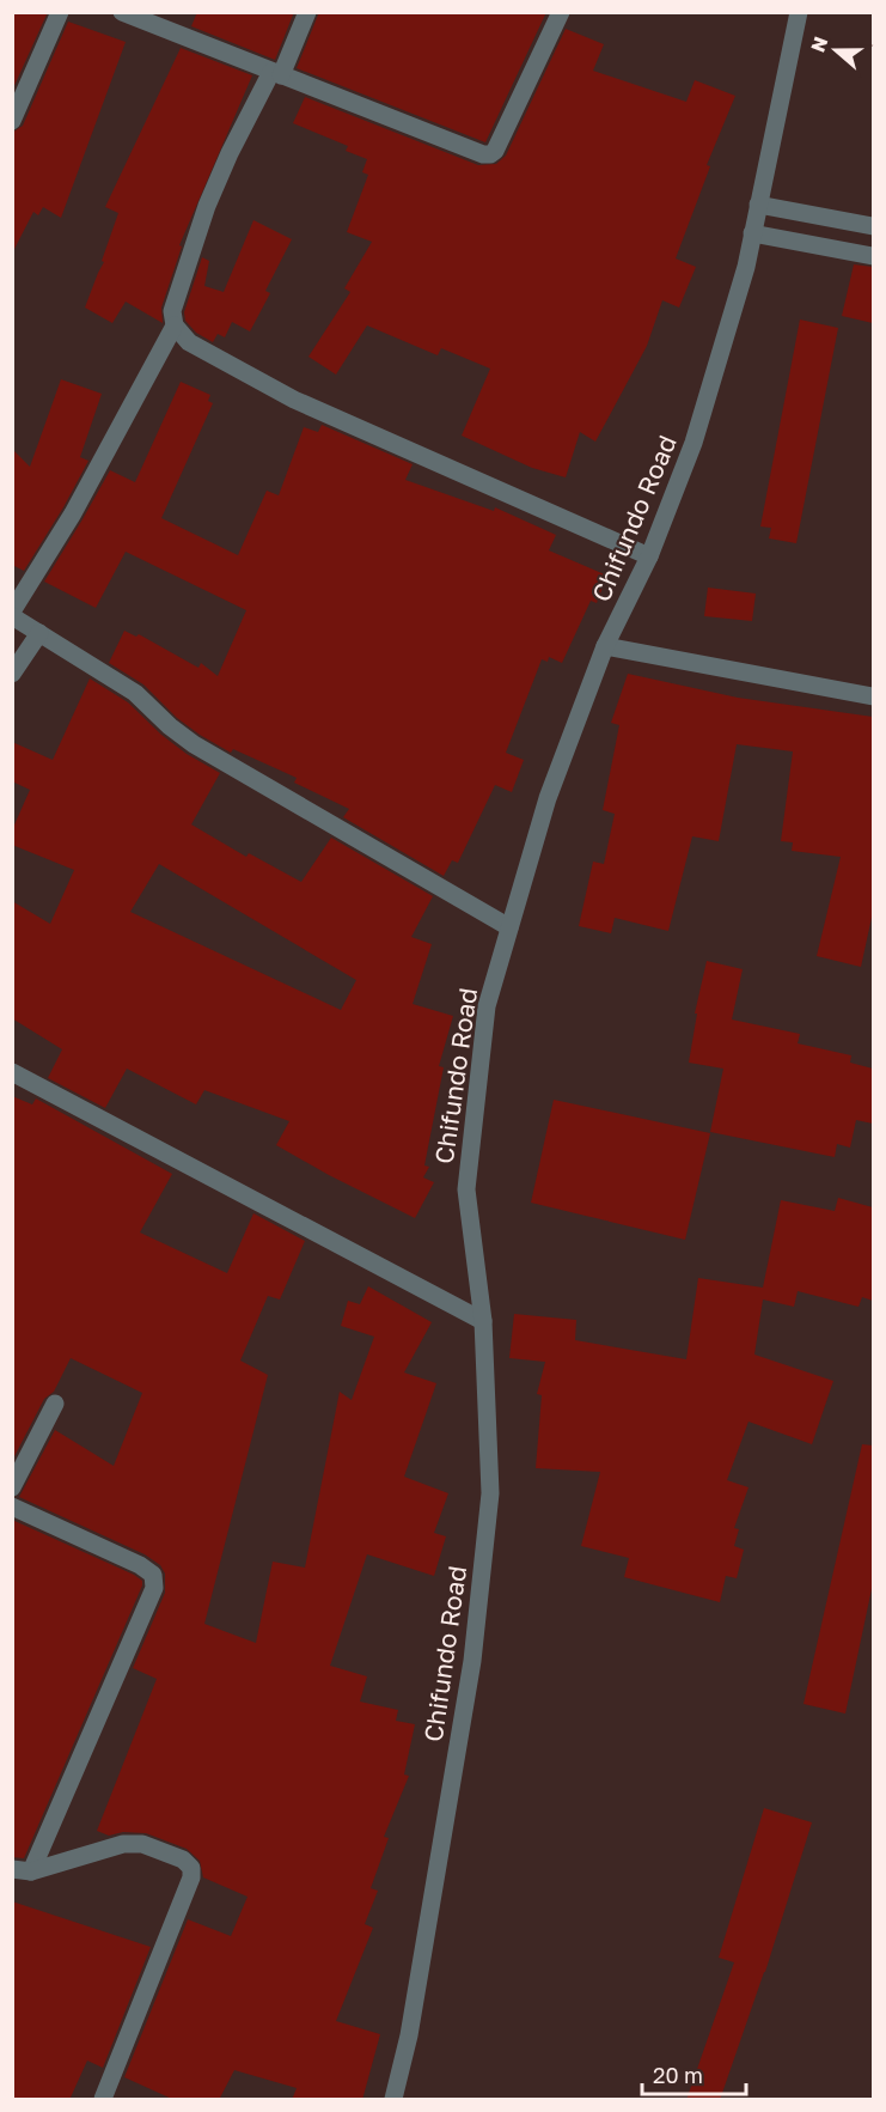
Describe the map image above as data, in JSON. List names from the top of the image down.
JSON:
{
  "streets": {
    "street": ["Chifundo Road"]
  },
  "scale_bar": "20 m",
  "north": "left"
}
